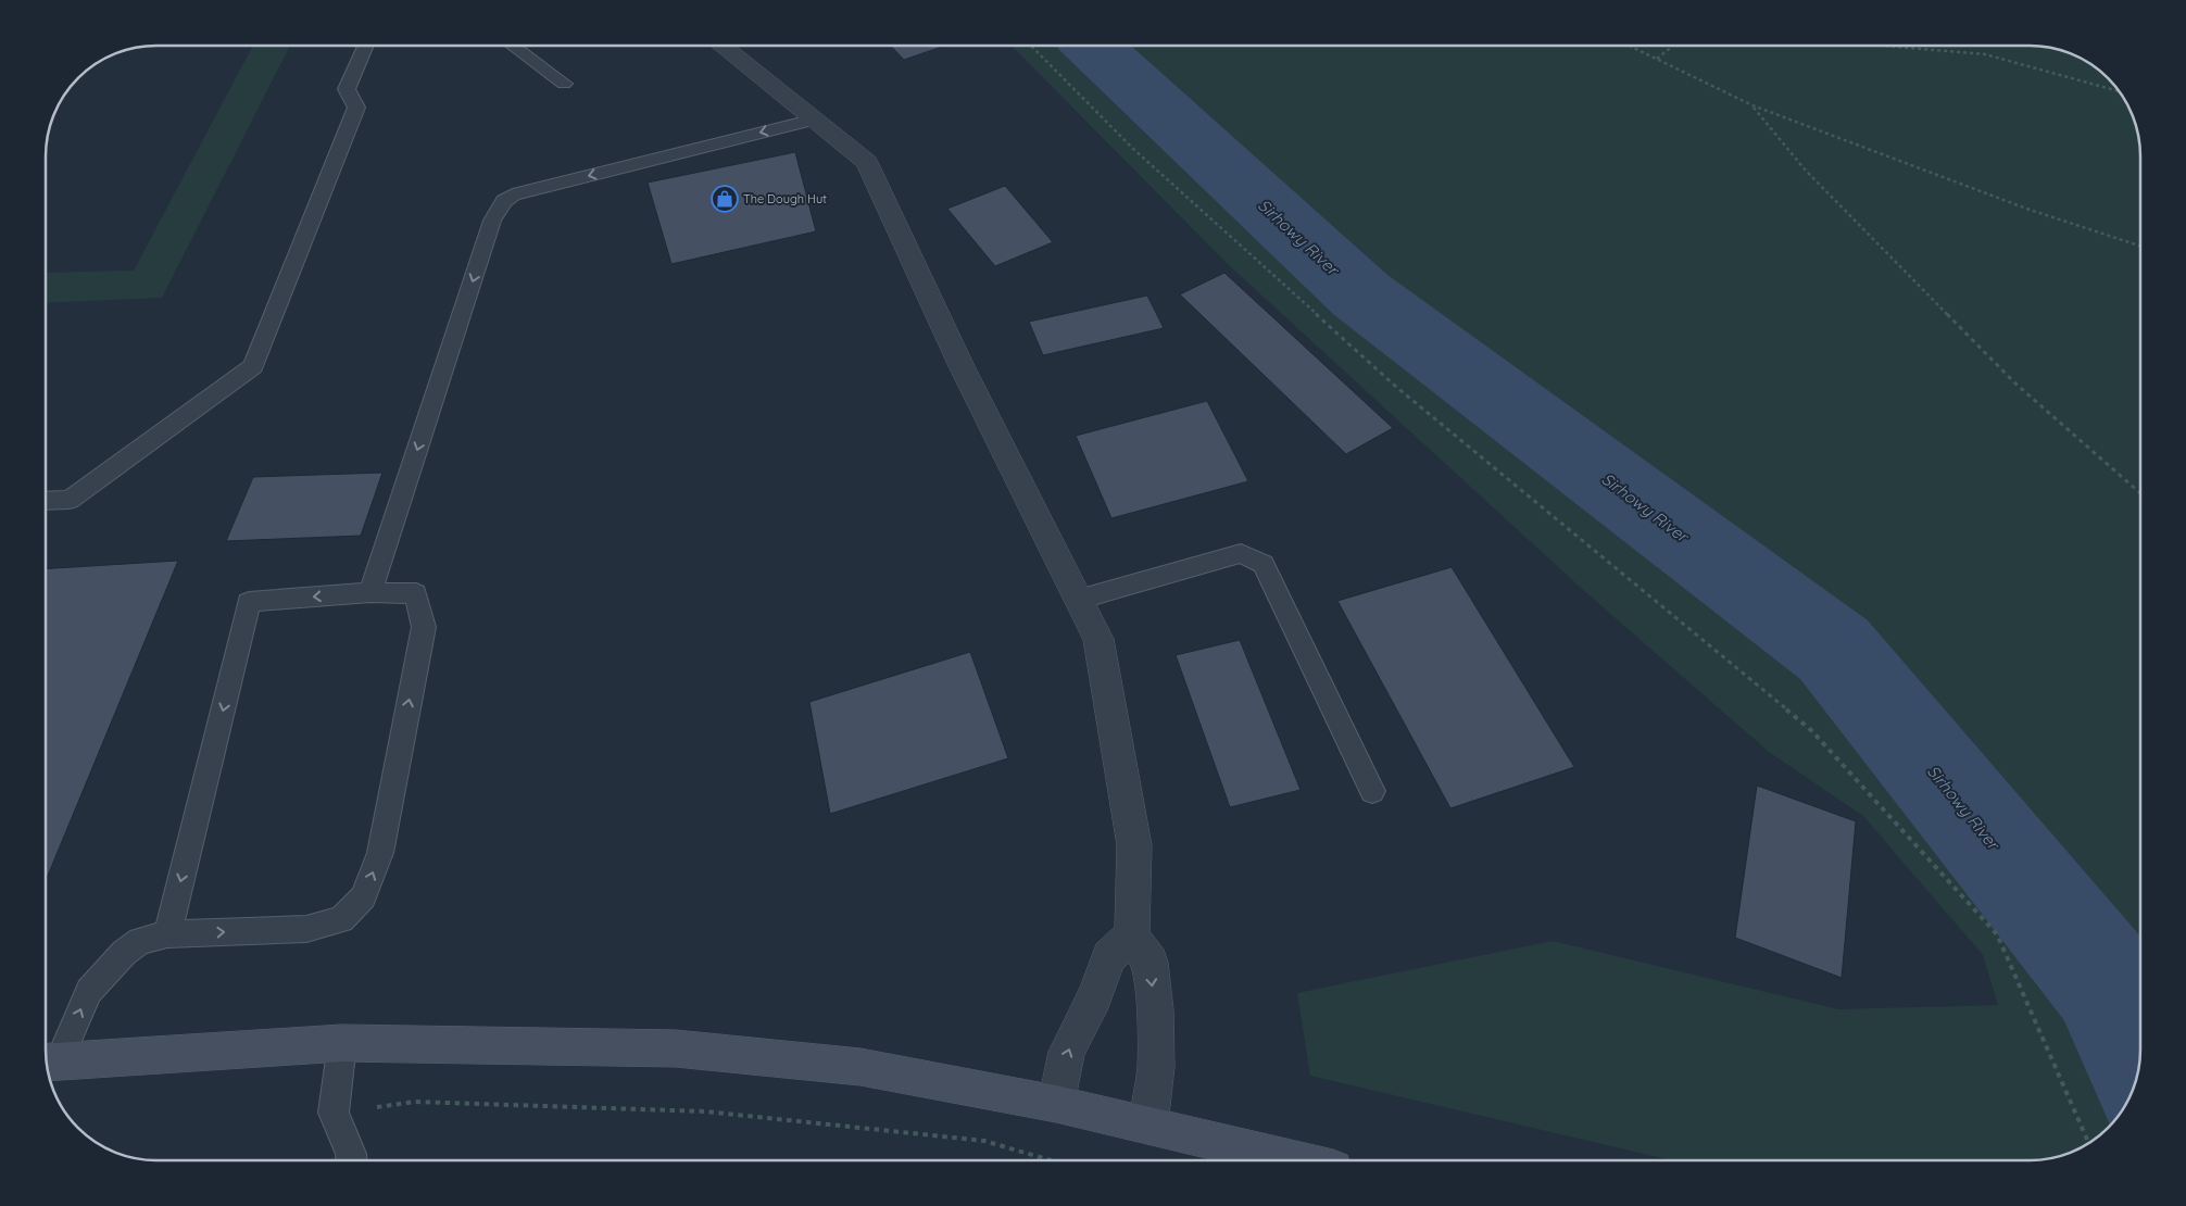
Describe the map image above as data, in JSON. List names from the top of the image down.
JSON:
{
  "water": ["Sirhowy River"],
  "places": {
    "shop": ["The Dough Hut"]
  }
}
